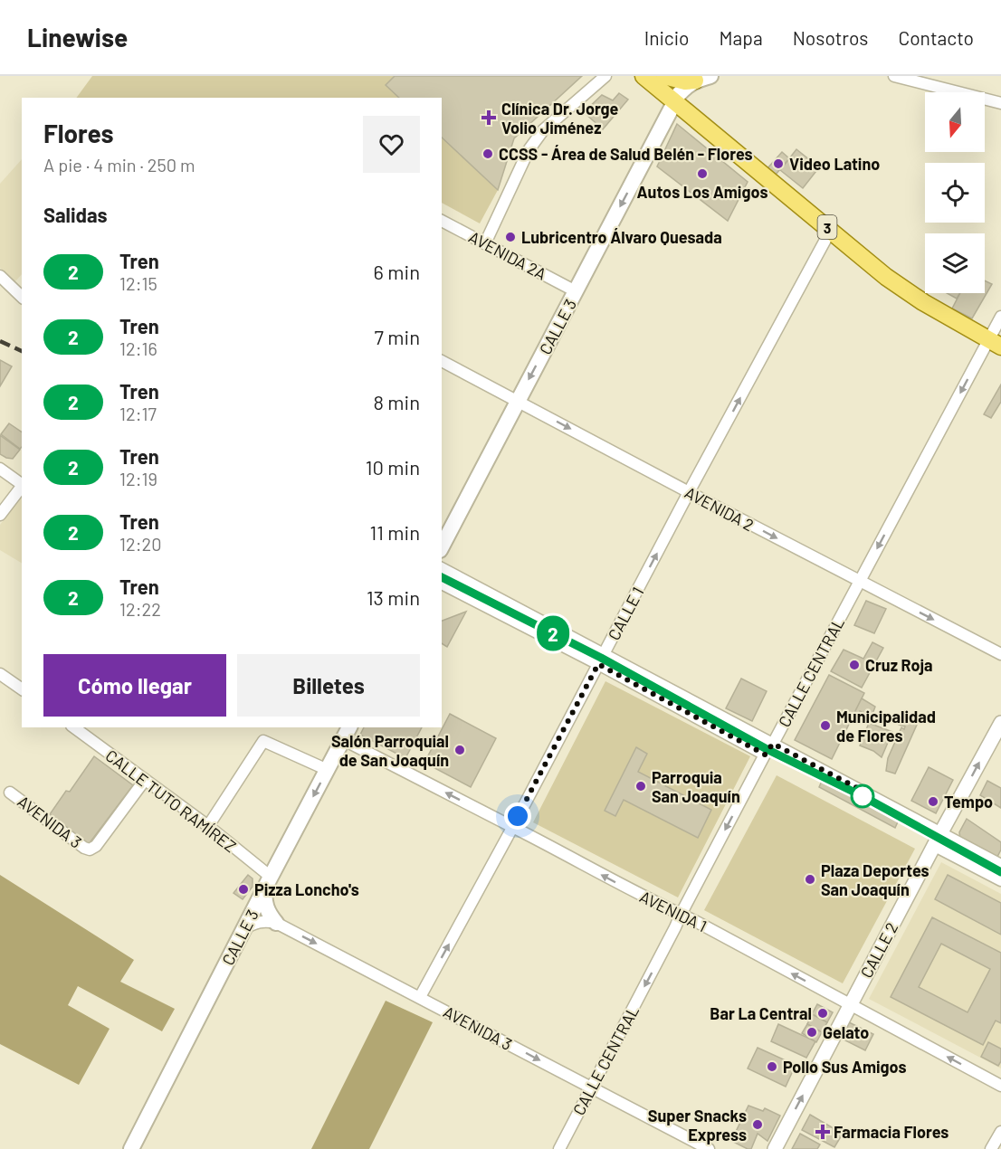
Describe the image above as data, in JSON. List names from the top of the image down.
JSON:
{
  "streets": {
    "main road": ["3", "CALLE 3"],
    "street": [
      "AVENIDA 2A",
      "AVENIDA 2",
      "CALLE 1",
      "CALLE CENTRAL",
      "CALLE TUTO RAMÍREZ",
      "AVENIDA 3",
      "AVENIDA 1",
      "CALLE 2"
    ]
  },
  "crossings": [
    ["3", "CALLE 3"],
    ["3", "CALLE 1"],
    ["3", "CALLE CENTRAL"],
    ["AVENIDA 2A", "CALLE 3"],
    ["CALLE 3", "AVENIDA 2"],
    ["CALLE 3", "CALLE TUTO RAMÍREZ"],
    ["CALLE 3", "AVENIDA 1"],
    ["AVENIDA 2", "CALLE 1"],
    ["AVENIDA 2", "CALLE CENTRAL"],
    ["CALLE 1", "AVENIDA 3"],
    ["CALLE 1", "AVENIDA 1"],
    ["CALLE CENTRAL", "AVENIDA 3"],
    ["CALLE CENTRAL", "AVENIDA 1"],
    ["CALLE TUTO RAMÍREZ", "AVENIDA 3"],
    ["AVENIDA 1", "CALLE 2"]
  ],
  "one_way": [
    "CALLE 3",
    "AVENIDA 2",
    "CALLE 1",
    "CALLE CENTRAL",
    "AVENIDA 3",
    "AVENIDA 1",
    "CALLE 2"
  ],
  "places": {
    "health": ["Clínica Dr. Jorge Volio Jiménez", "Farmacia Flores"],
    "other": [
      "CCSS - Área de Salud Belén - Flores",
      "Video Latino",
      "Autos Los Amigos",
      "Lubricentro Álvaro Quesada",
      "Cruz Roja",
      "Municipalidad de Flores",
      "Salón Parroquial de San Joaquín",
      "Parroquia San Joaquín",
      "Tempo",
      "Plaza Deportes San Joaquín",
      "Pizza Loncho's",
      "Bar La Central",
      "Gelato",
      "Pollo Sus Amigos",
      "Super Snacks Express"
    ]
  },
  "north": "bottom",
  "page": {
    "header": "Linewise",
    "nav": [
      "Inicio",
      "Mapa",
      "Nosotros",
      "Contacto"
    ],
    "on_map": "2",
    "heading": [
      ["Flores", "A pie · 4 min · 250 m"],
      "Salidas"
    ],
    "list": [
      {
        "mark": "2",
        "name": "Tren",
        "note": "12:15",
        "value": "6 min"
      },
      {
        "mark": "2",
        "name": "Tren",
        "note": "12:16",
        "value": "7 min"
      },
      {
        "mark": "2",
        "name": "Tren",
        "note": "12:17",
        "value": "8 min"
      },
      {
        "mark": "2",
        "name": "Tren",
        "note": "12:19",
        "value": "10 min"
      },
      {
        "mark": "2",
        "name": "Tren",
        "note": "12:20",
        "value": "11 min"
      },
      {
        "mark": "2",
        "name": "Tren",
        "note": "12:22",
        "value": "13 min"
      }
    ],
    "buttons": ["Cómo llegar", "Billetes"]
  }
}
